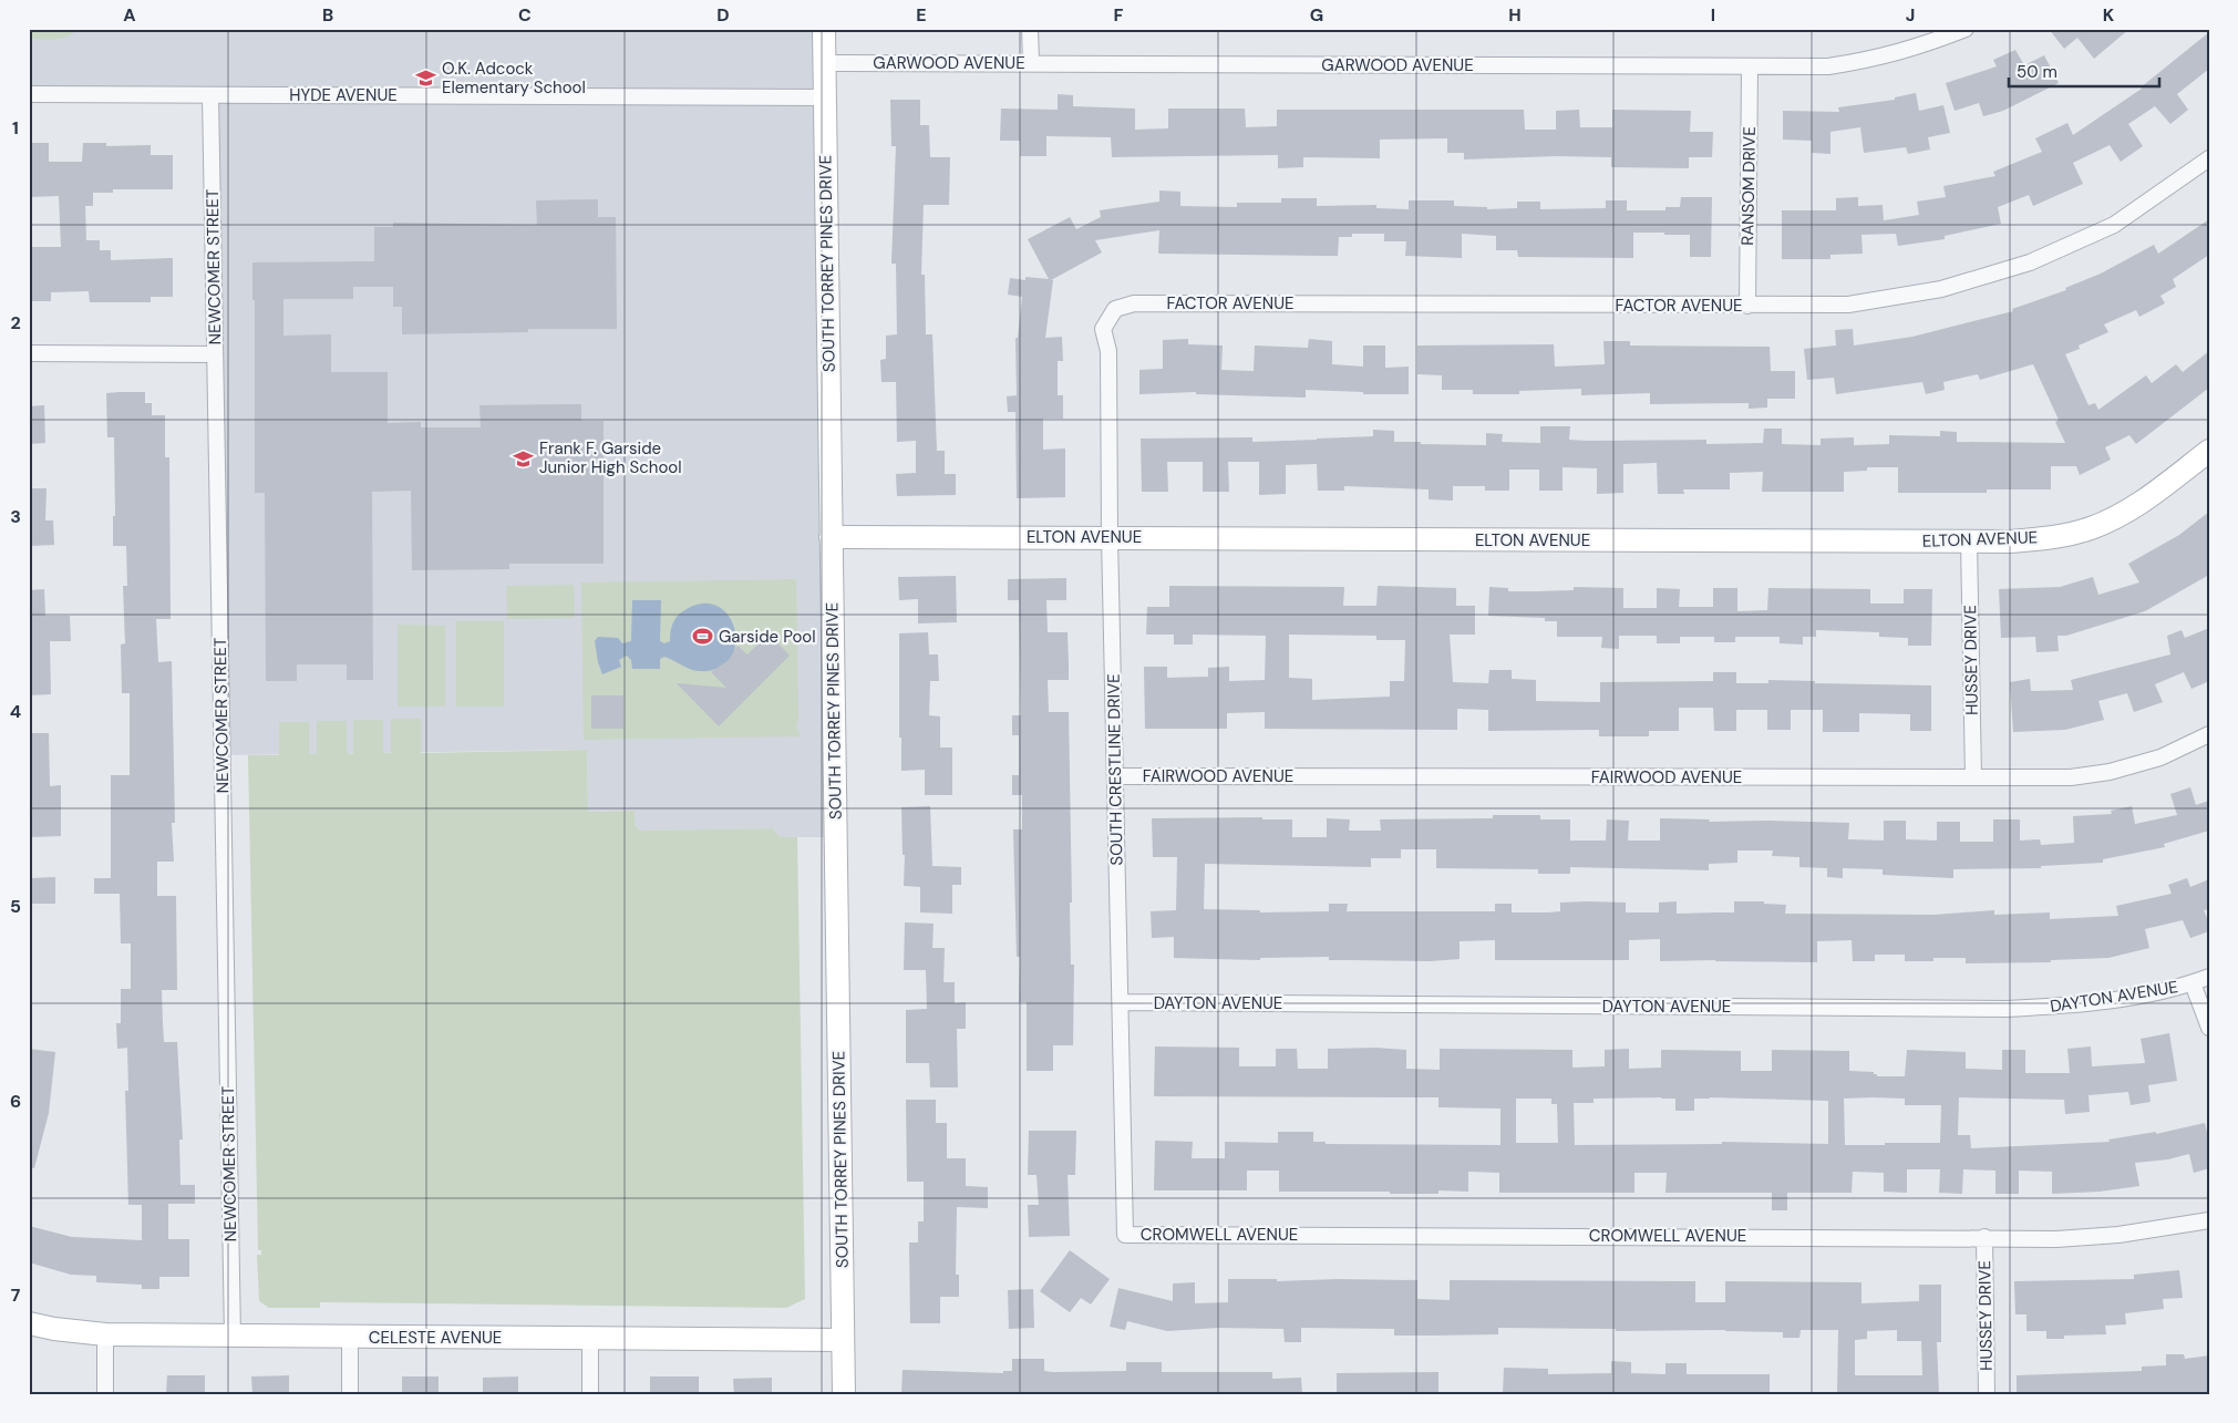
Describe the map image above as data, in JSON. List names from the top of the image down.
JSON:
{
  "streets": {
    "street": [
      "GARWOOD AVENUE",
      "HYDE AVENUE",
      "RANSOM DRIVE",
      "SOUTH TORREY PINES DRIVE",
      "NEWCOMER STREET",
      "FACTOR AVENUE",
      "ELTON AVENUE",
      "HUSSEY DRIVE",
      "SOUTH CRESTLINE DRIVE",
      "FAIRWOOD AVENUE",
      "DAYTON AVENUE",
      "CROMWELL AVENUE",
      "CELESTE AVENUE"
    ]
  },
  "crossings": [
    ["GARWOOD AVENUE", "RANSOM DRIVE"],
    ["GARWOOD AVENUE", "SOUTH TORREY PINES DRIVE"],
    ["HYDE AVENUE", "SOUTH TORREY PINES DRIVE"],
    ["HYDE AVENUE", "NEWCOMER STREET"],
    ["RANSOM DRIVE", "FACTOR AVENUE"],
    ["SOUTH TORREY PINES DRIVE", "ELTON AVENUE"],
    ["SOUTH TORREY PINES DRIVE", "CELESTE AVENUE"],
    ["NEWCOMER STREET", "CELESTE AVENUE"],
    ["FACTOR AVENUE", "SOUTH CRESTLINE DRIVE"],
    ["ELTON AVENUE", "HUSSEY DRIVE"],
    ["ELTON AVENUE", "SOUTH CRESTLINE DRIVE"],
    ["HUSSEY DRIVE", "FAIRWOOD AVENUE"],
    ["HUSSEY DRIVE", "CROMWELL AVENUE"],
    ["SOUTH CRESTLINE DRIVE", "FAIRWOOD AVENUE"],
    ["SOUTH CRESTLINE DRIVE", "DAYTON AVENUE"],
    ["SOUTH CRESTLINE DRIVE", "CROMWELL AVENUE"]
  ],
  "places": {
    "school or university": ["O.K. Adcock Elementary School", "Frank F. Garside Junior High School"],
    "sports": ["Garside Pool"]
  },
  "scale_bar": "50 m",
  "grid": {
    "columns": [
      "A",
      "B",
      "C",
      "D",
      "E",
      "F",
      "G",
      "H",
      "I",
      "J",
      "K"
    ],
    "rows": [
      "1",
      "2",
      "3",
      "4",
      "5",
      "6",
      "7"
    ]
  }
}
